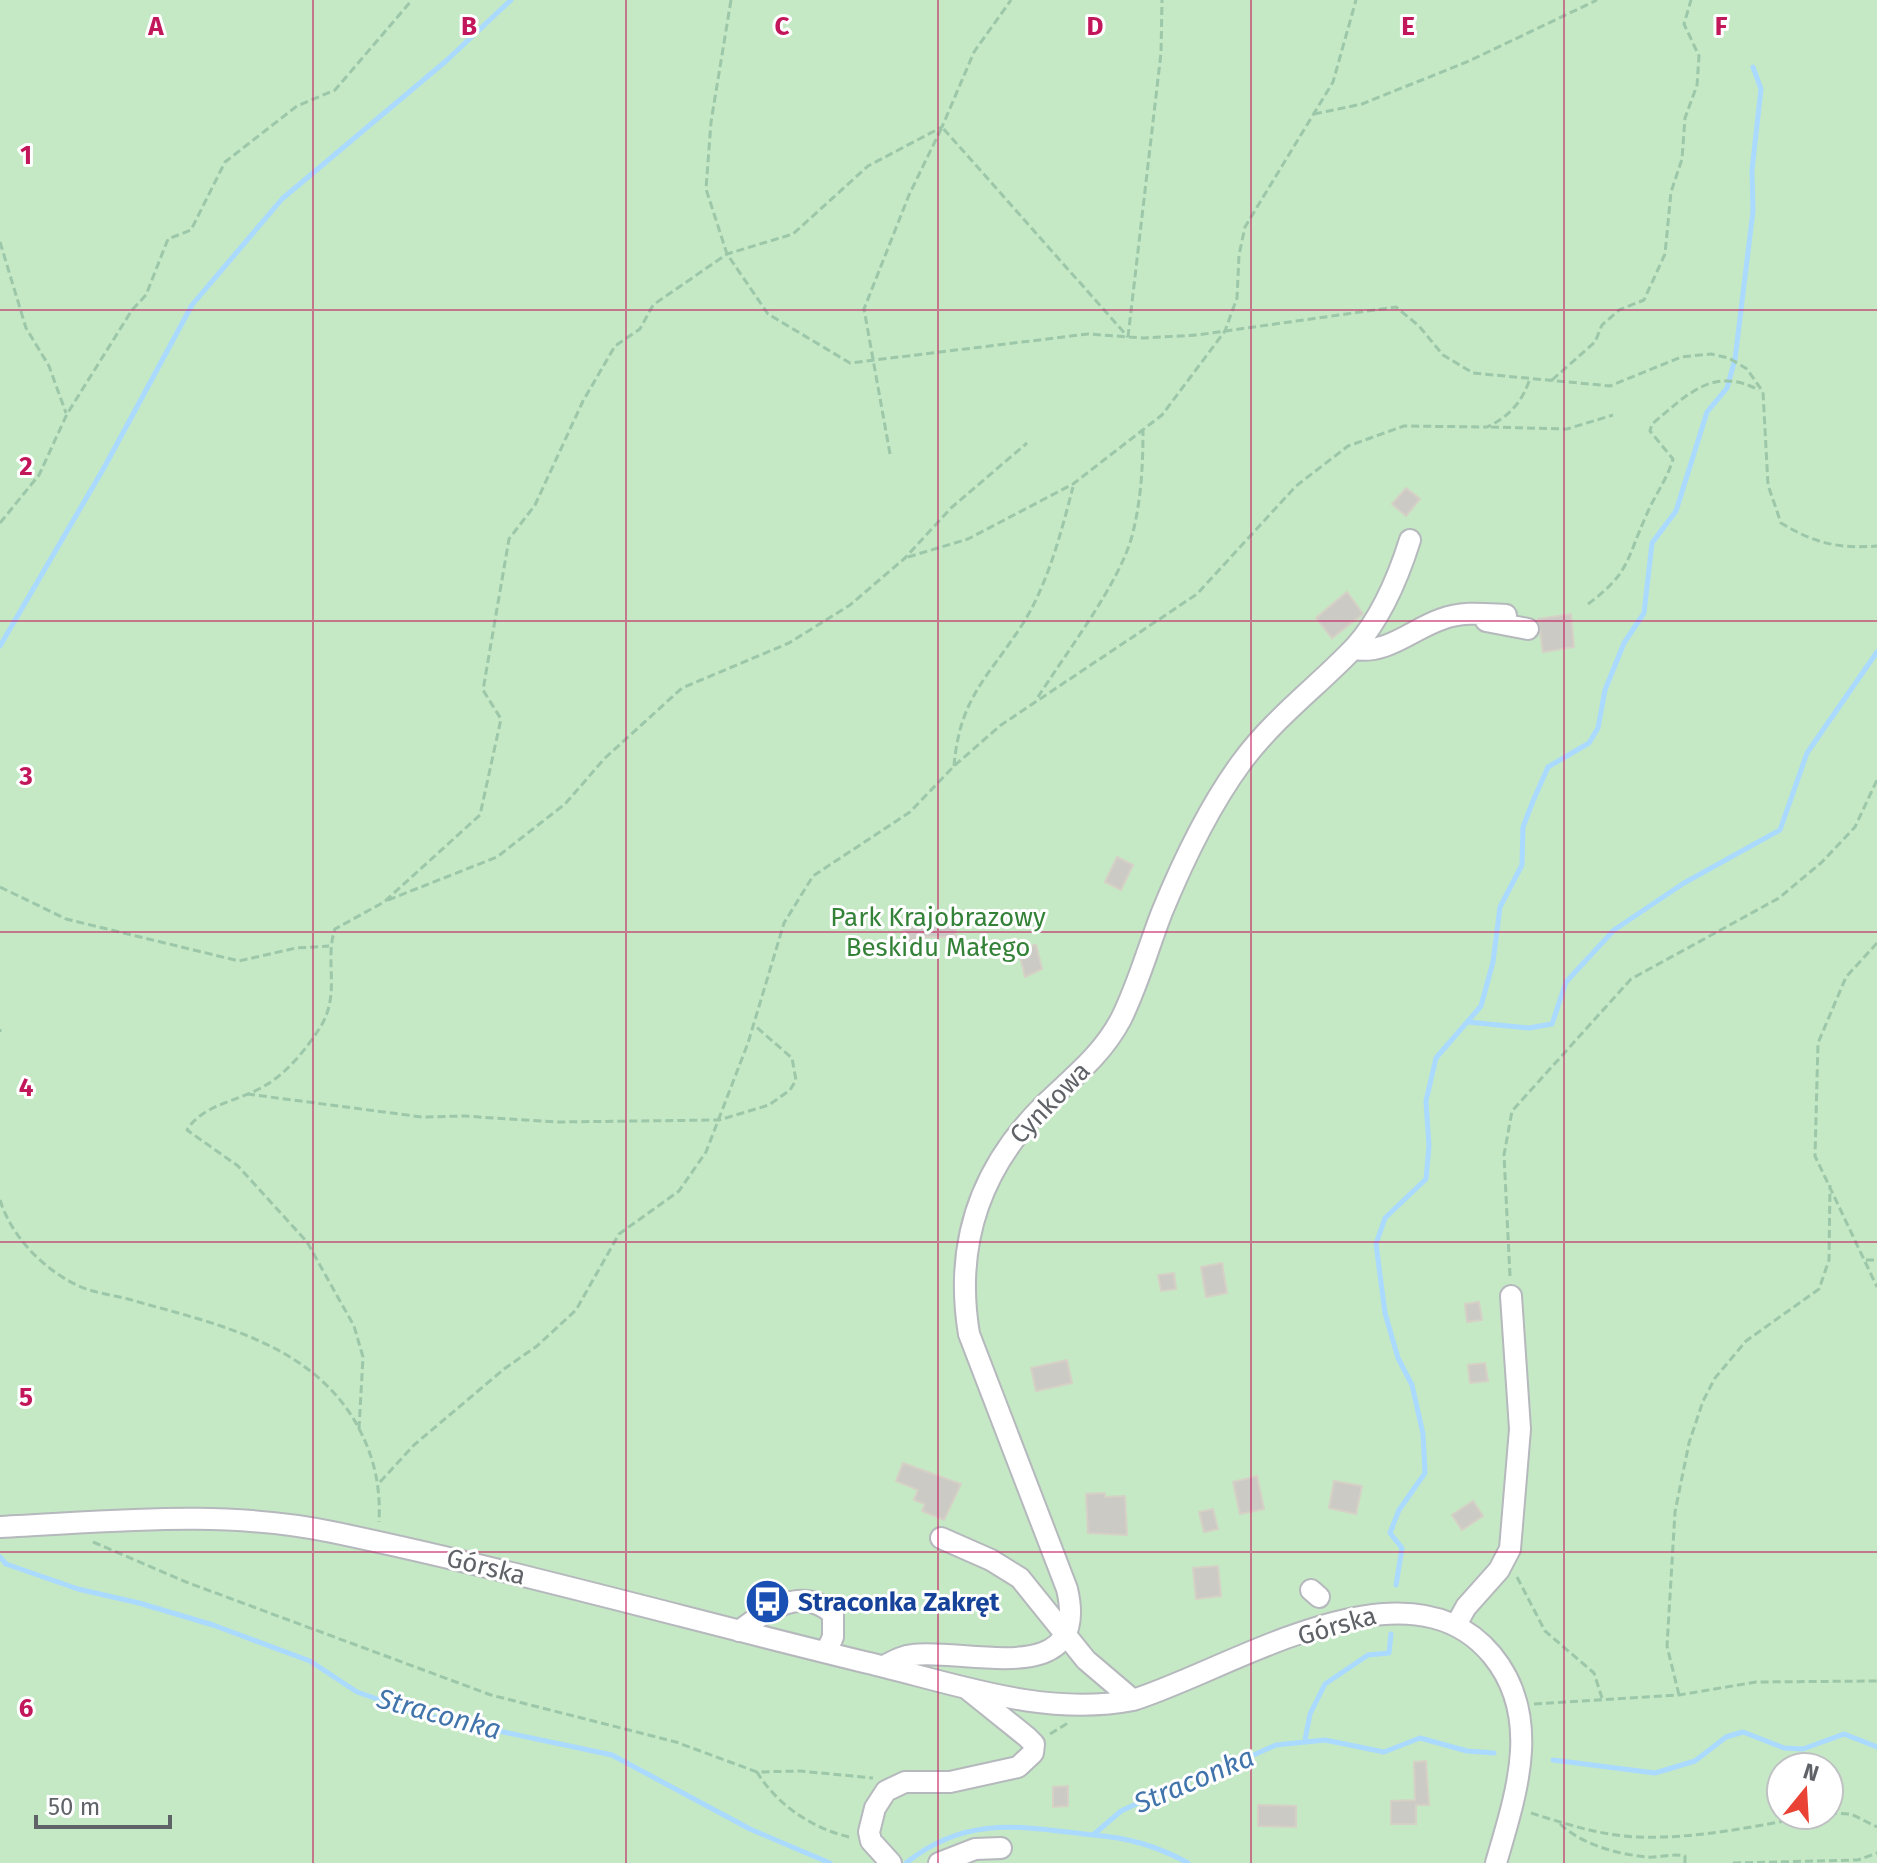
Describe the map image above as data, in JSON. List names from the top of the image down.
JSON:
{
  "streets": {
    "street": ["Cynkowa", "Górska"]
  },
  "water": ["Straconka"],
  "parks": ["Park Krajobrazowy Beskidu Małego"],
  "places": {
    "bus stop": ["Straconka Zakręt"]
  },
  "scale_bar": "50 m",
  "north": "top",
  "grid": {
    "columns": [
      "A",
      "B",
      "C",
      "D",
      "E",
      "F"
    ],
    "rows": [
      "1",
      "2",
      "3",
      "4",
      "5",
      "6"
    ]
  }
}
